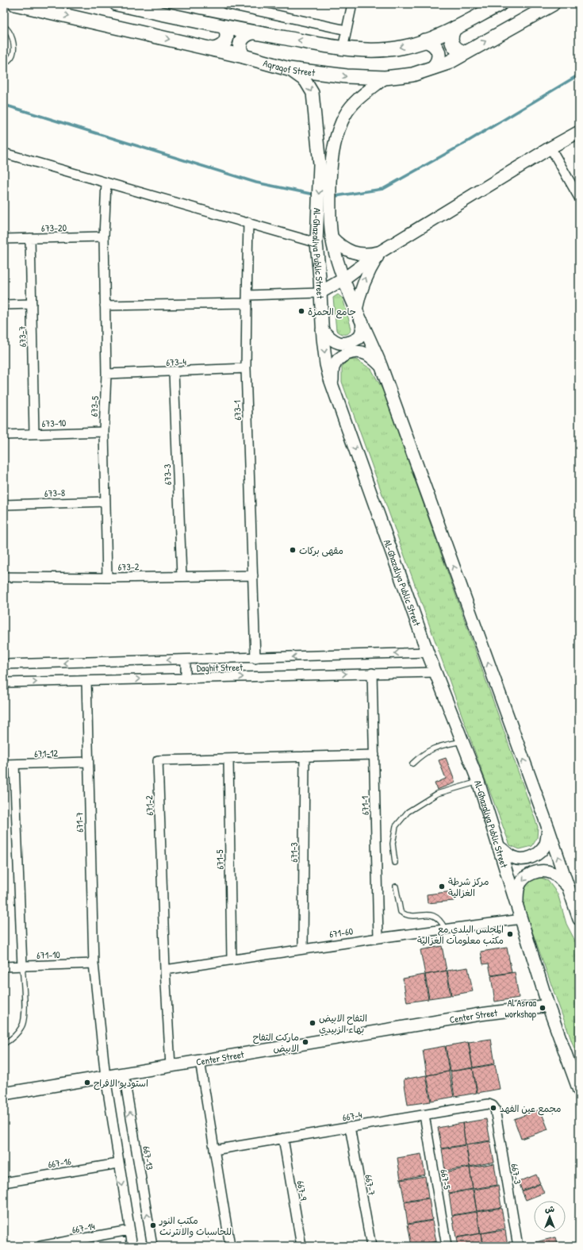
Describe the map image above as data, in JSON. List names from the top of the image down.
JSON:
{
  "streets": {
    "main road": ["Aqraqof Street", "Al-Ghazaliya Public Street", "Center Street"],
    "street": [
      "673-20",
      "673-7",
      "673-4",
      "673-5",
      "673-1",
      "673-10",
      "673-3",
      "673-8",
      "673-2",
      "Daghit Street",
      "671-12",
      "671-2",
      "671-1",
      "671-7",
      "671-3",
      "671-5",
      "671-60",
      "671-10",
      "667-4",
      "667-13",
      "667-16",
      "667-3",
      "667-5",
      "667-7",
      "667-9",
      "667-14"
    ]
  },
  "crossings": [
    ["Aqraqof Street", "Al-Ghazaliya Public Street"],
    ["673-20", "673-7"],
    ["673-20", "673-5"],
    ["Al-Ghazaliya Public Street", "Daghit Street"],
    ["Al-Ghazaliya Public Street", "671-60"],
    ["Al-Ghazaliya Public Street", "Center Street"],
    ["673-7", "673-10"],
    ["673-4", "673-5"],
    ["673-4", "673-1"],
    ["673-4", "673-3"],
    ["673-5", "673-10"],
    ["673-5", "673-8"],
    ["673-5", "673-2"],
    ["673-1", "673-2"],
    ["673-1", "Daghit Street"],
    ["673-3", "673-2"],
    ["Daghit Street", "671-1"],
    ["Daghit Street", "671-7"],
    ["671-12", "671-7"],
    ["671-2", "671-1"],
    ["671-2", "671-3"],
    ["671-2", "671-5"],
    ["671-2", "671-60"],
    ["671-2", "Center Street"],
    ["671-1", "671-60"],
    ["671-7", "671-10"],
    ["671-7", "Center Street"],
    ["671-3", "671-60"],
    ["671-5", "671-60"],
    ["Center Street", "667-13"],
    ["667-4", "667-3"],
    ["667-4", "667-5"],
    ["667-4", "667-7"],
    ["667-4", "667-9"]
  ],
  "places": [
    "جامع الحمزة",
    "مقهى بركات",
    "مركز شرطة الغزالية",
    "المجلس البلدي مع مكتب معلومات الغزالية",
    "Al Asraa workshop",
    "التفاح الابيض بهاء الزبيدي",
    "ماركت التفاح الابيض",
    "استوديو الافراح",
    "مجمع عين الفهد",
    "مكتب النور للحاسبات والانترنت"
  ],
  "north": "top"
}
